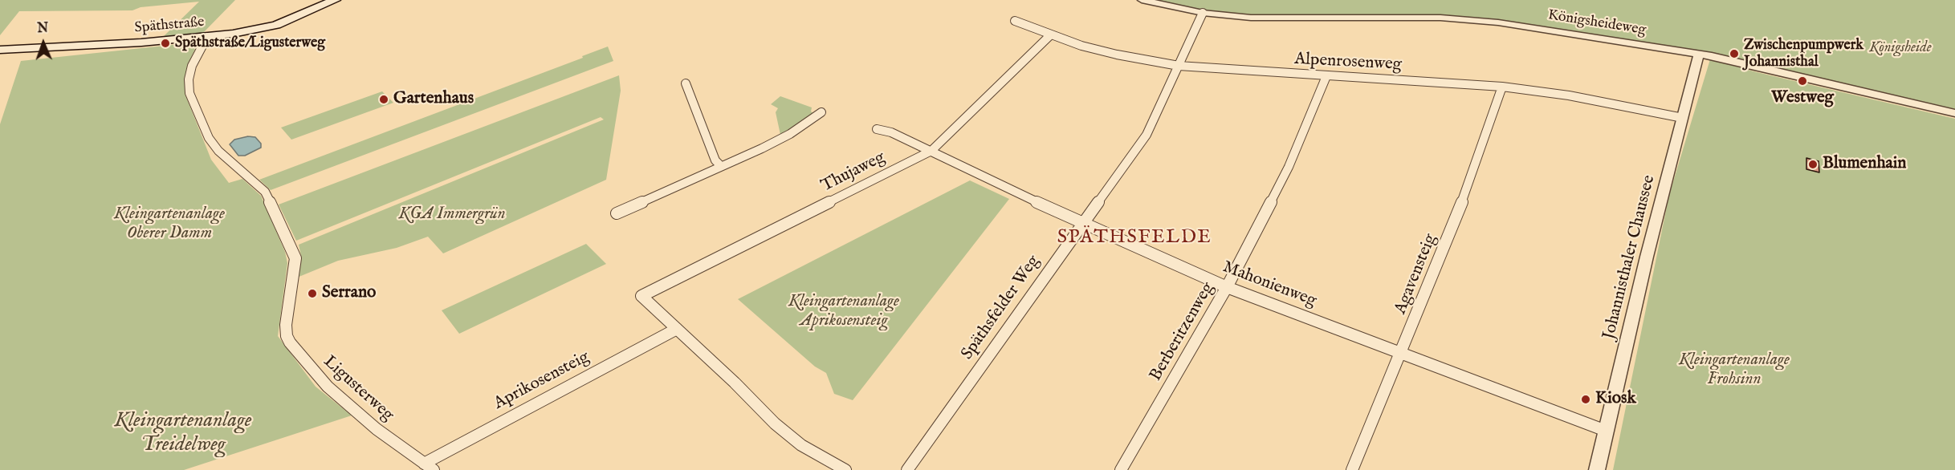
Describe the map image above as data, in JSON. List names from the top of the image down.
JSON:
{
  "streets": {
    "main road": ["Späthstraße"],
    "street": [
      "Königsheideweg",
      "Alpenrosenweg",
      "Thujaweg",
      "Johannisthaler Chaussee",
      "Agavensteig",
      "Mahonienweg",
      "Späthsfelder Weg",
      "Berberitzenweg",
      "Aprikosensteig",
      "Ligusterweg"
    ]
  },
  "crossings": [
    ["Königsheideweg", "Johannisthaler Chaussee"],
    ["Königsheideweg", "Späthsfelder Weg"],
    ["Späthstraße", "Ligusterweg"],
    ["Alpenrosenweg", "Thujaweg"],
    ["Alpenrosenweg", "Johannisthaler Chaussee"],
    ["Alpenrosenweg", "Agavensteig"],
    ["Alpenrosenweg", "Späthsfelder Weg"],
    ["Alpenrosenweg", "Berberitzenweg"],
    ["Thujaweg", "Mahonienweg"],
    ["Thujaweg", "Aprikosensteig"],
    ["Johannisthaler Chaussee", "Mahonienweg"],
    ["Agavensteig", "Mahonienweg"],
    ["Mahonienweg", "Späthsfelder Weg"],
    ["Mahonienweg", "Berberitzenweg"],
    ["Aprikosensteig", "Ligusterweg"]
  ],
  "districts": ["SPÄTHSFELDE"],
  "parks": [
    "Königsheide",
    "Kleingartenanlage Oberer Damm",
    "KGA Immergrün",
    "Kleingartenanlage Aprikosensteig",
    "Kleingartenanlage Frohsinn",
    "Kleingartenanlage Treidelweg"
  ],
  "places": [
    "Späthstraße/Ligusterweg",
    "Zwischenpumpwerk Johannisthal",
    "Westweg",
    "Gartenhaus",
    "Blumenhain",
    "Serrano",
    "Kiosk"
  ],
  "north": "top"
}
